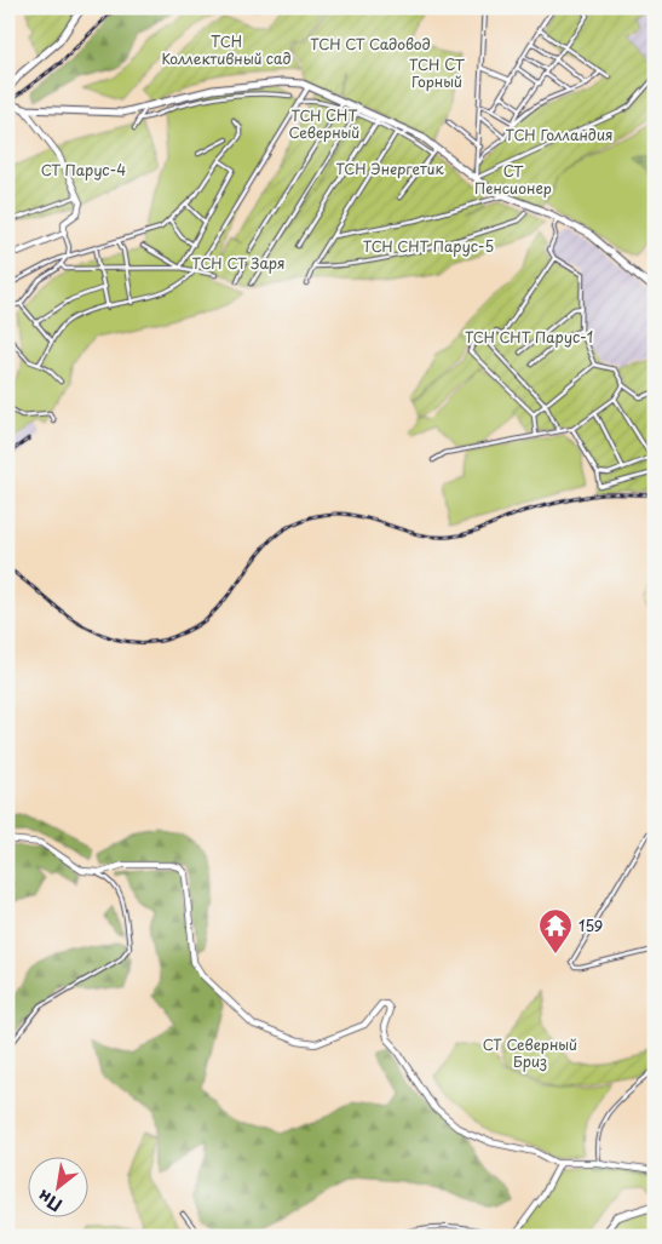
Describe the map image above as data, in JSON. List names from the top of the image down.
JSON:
{
  "parks": [
    "ТСН Коллективный сад",
    "ТСН СТ Садовод",
    "ТСН СТ Горный",
    "ТСН СНТ Северный",
    "ТСН Голландия",
    "ТСН Энергетик",
    "СТ Парус-4",
    "СТ Пенсионер",
    "ТСН СНТ Парус-5",
    "ТСН СТ Заря",
    "ТСН СНТ Парус-1",
    "СТ Северный Бриз"
  ],
  "places": {
    "temple": ["159"]
  },
  "north": "bottom left"
}
